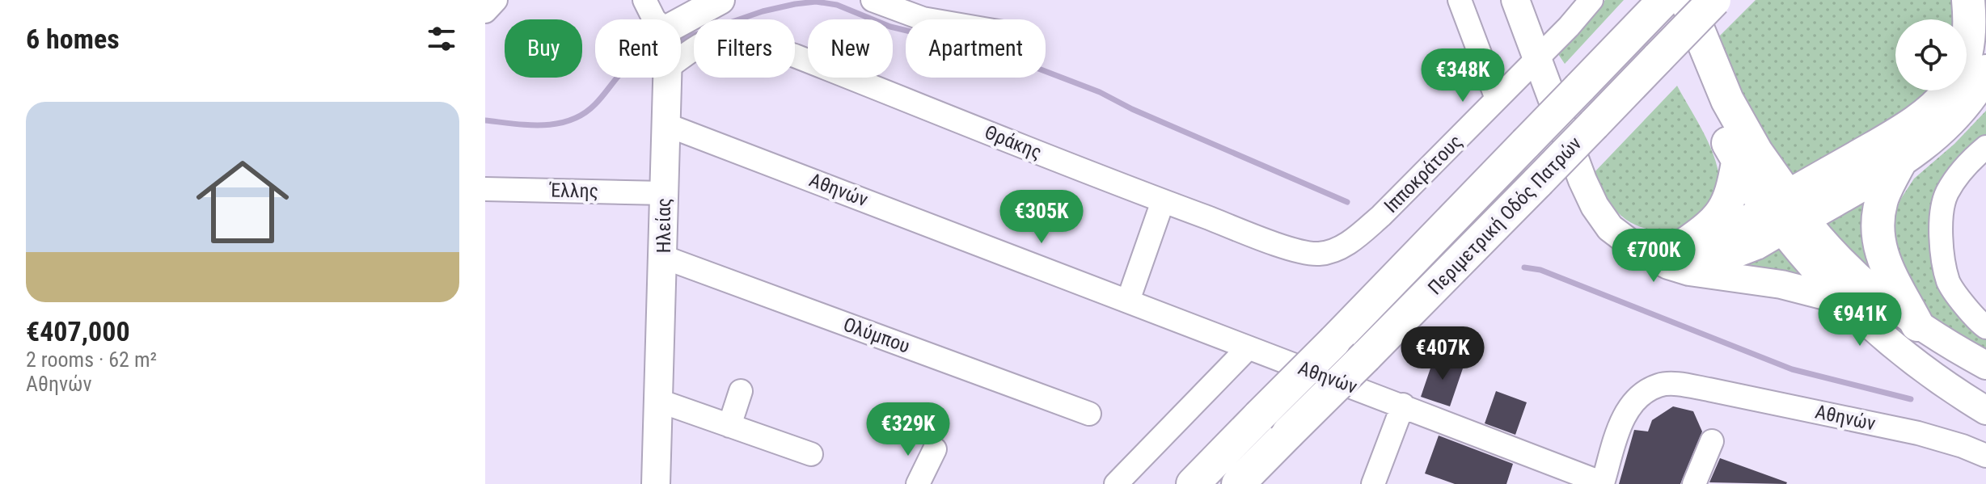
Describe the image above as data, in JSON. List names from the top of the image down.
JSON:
{
  "streets": {
    "highway": ["Περιμετρική Οδός Πατρών"],
    "main road": ["Ηλείας"],
    "street": [
      "Θράκης",
      "Ιπποκράτους",
      "Αθηνών",
      "Έλλης",
      "Ολύμπου"
    ]
  },
  "crossings": [
    ["Θράκης", "Ιπποκράτους"],
    ["Αθηνών", "Ηλείας"],
    ["Έλλης", "Ηλείας"],
    ["Ηλείας", "Ολύμπου"]
  ],
  "page": {
    "heading": "6 homes",
    "chip": [
      "Buy",
      "Rent",
      "Filters",
      "New",
      "Apartment"
    ],
    "price": [
      "€348K",
      "€305K",
      "€700K",
      "€941K",
      "€407K",
      "€329K"
    ],
    "list": [
      {
        "name": "€407,000",
        "note": "2 rooms · 62 m² · Αθηνών"
      }
    ]
  }
}
